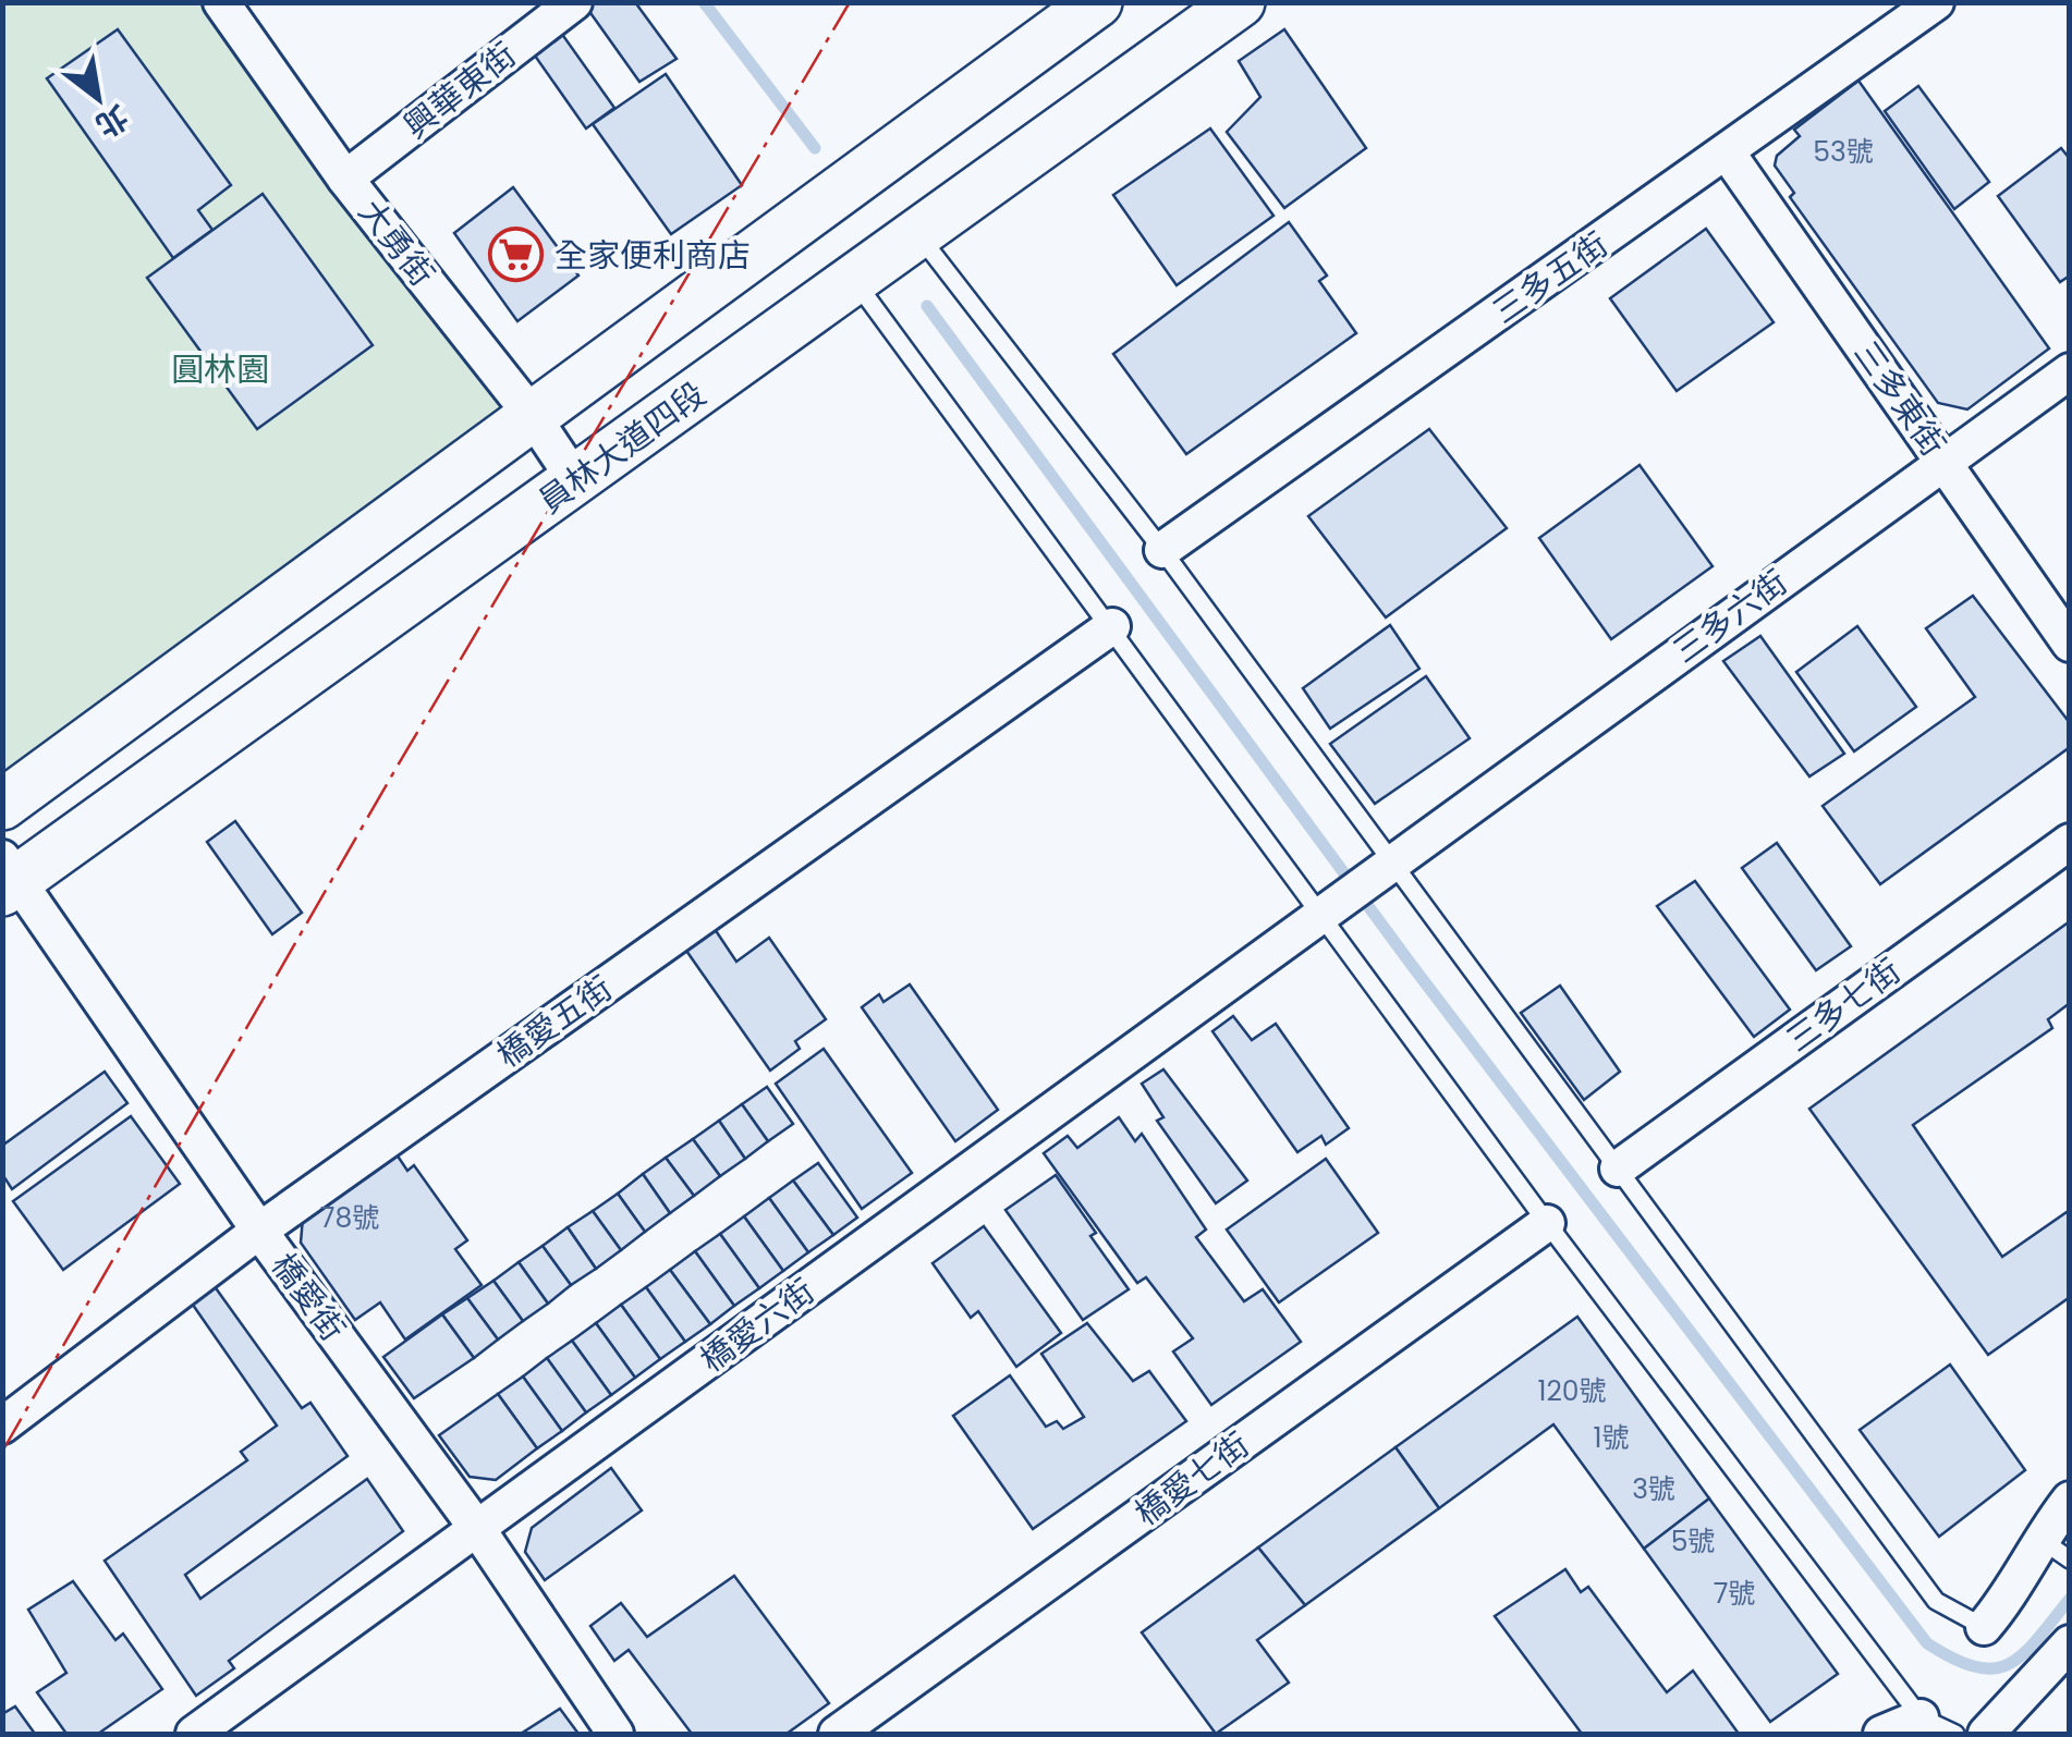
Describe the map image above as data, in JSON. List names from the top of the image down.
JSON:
{
  "streets": {
    "main road": ["員林大道四段"],
    "street": [
      "興華東街",
      "大勇街",
      "三多五街",
      "三多東街",
      "三多六街",
      "三多七街",
      "橋愛五街",
      "橋愛街",
      "橋愛六街",
      "橋愛七街"
    ]
  },
  "crossings": [
    ["興華東街", "大勇街"],
    ["大勇街", "員林大道四段"],
    ["三多五街", "三多東街"],
    ["三多東街", "三多六街"],
    ["員林大道四段", "橋愛街"],
    ["三多六街", "橋愛六街"],
    ["橋愛五街", "橋愛街"],
    ["橋愛街", "橋愛六街"]
  ],
  "parks": ["圓林園"],
  "places": {
    "supermarket": ["全家便利商店"]
  },
  "house_numbers": [
    "53號",
    "78號",
    "120號",
    "1號",
    "3號",
    "5號",
    "7號"
  ],
  "north": "bottom right"
}
